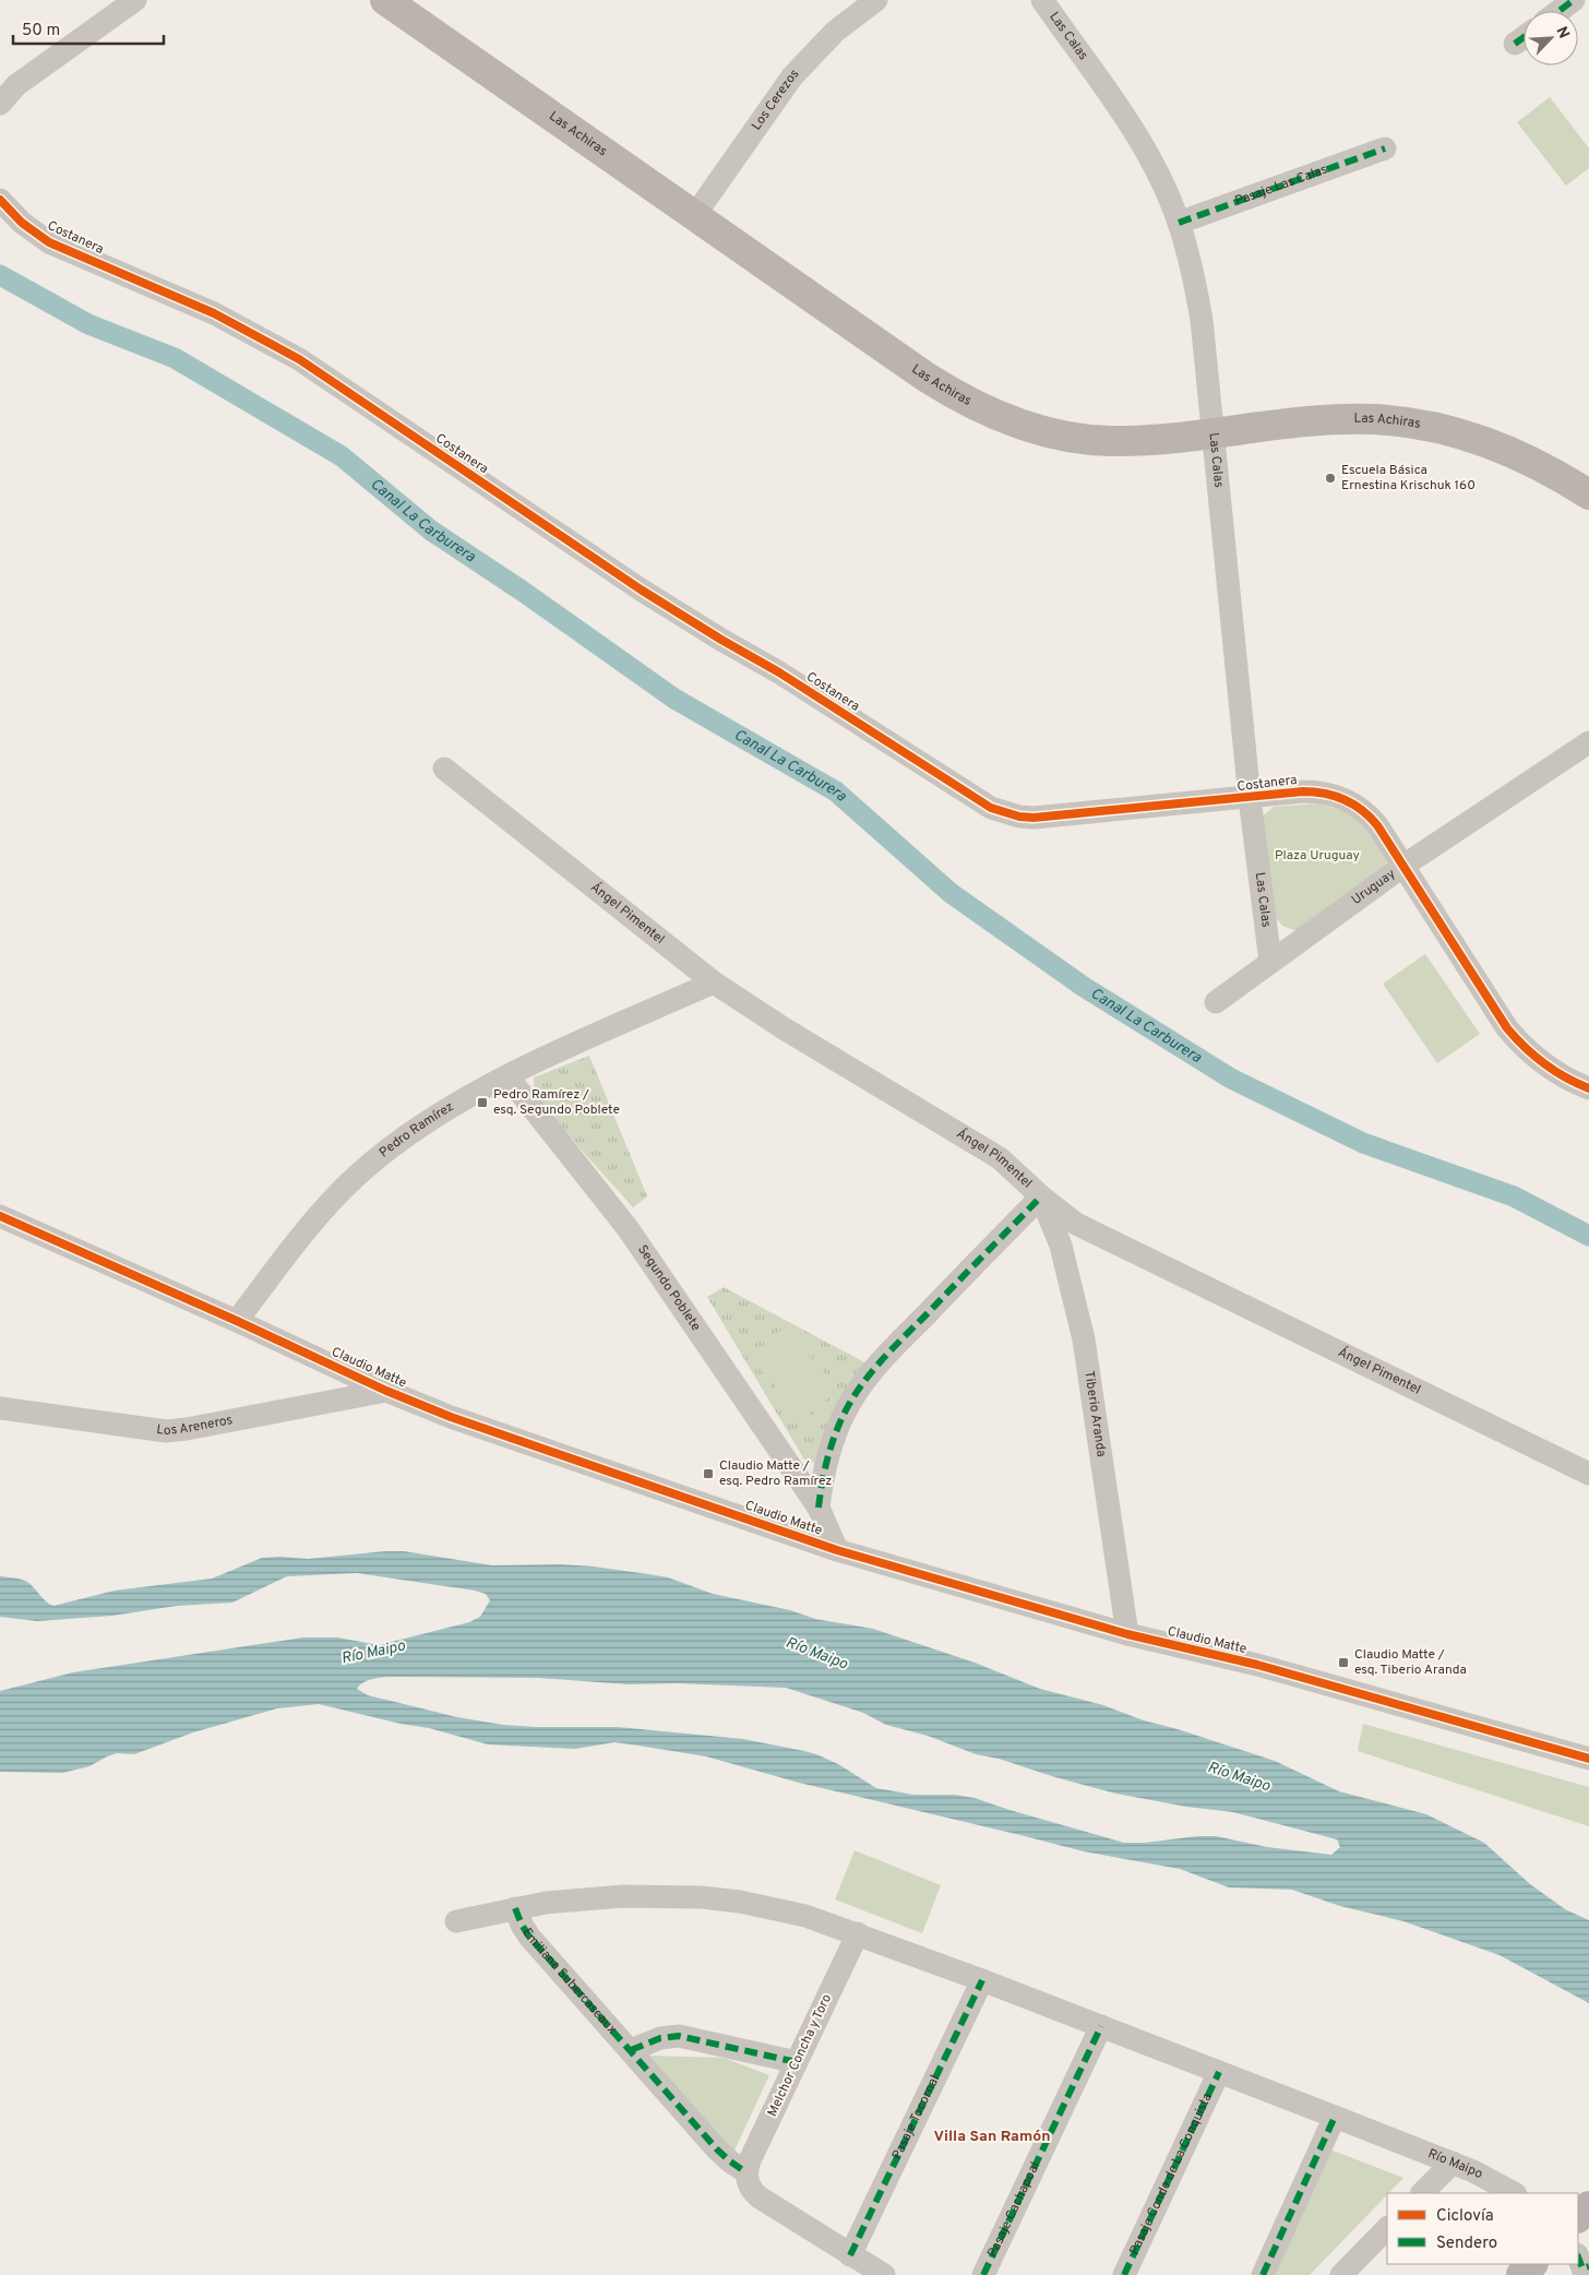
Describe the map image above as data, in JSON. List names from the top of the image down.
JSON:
{
  "streets": {
    "street": [
      "Las Calas",
      "Los Cerezos",
      "Las Achiras",
      "Pasaje Las Calas",
      "Costanera",
      "Uruguay",
      "Ángel Pimentel",
      "Pedro Ramírez",
      "Segundo Poblete",
      "Claudio Matte",
      "Tiberio Aranda",
      "Los Areneros",
      "Emiliana Subercaseaux",
      "Melchor Concha y Toro",
      "Pasaje Tocornal",
      "Río Maipo",
      "Pasaje Conde de La Conquista",
      "Pasaje Cachapoal"
    ]
  },
  "crossings": [
    ["Las Calas", "Las Achiras"],
    ["Las Calas", "Pasaje Las Calas"],
    ["Las Calas", "Costanera"],
    ["Las Calas", "Uruguay"],
    ["Los Cerezos", "Las Achiras"],
    ["Costanera", "Uruguay"],
    ["Ángel Pimentel", "Pedro Ramírez"],
    ["Ángel Pimentel", "Tiberio Aranda"],
    ["Pedro Ramírez", "Segundo Poblete"],
    ["Pedro Ramírez", "Claudio Matte"],
    ["Segundo Poblete", "Claudio Matte"],
    ["Claudio Matte", "Tiberio Aranda"],
    ["Claudio Matte", "Los Areneros"],
    ["Emiliana Subercaseaux", "Melchor Concha y Toro"],
    ["Emiliana Subercaseaux", "Pasaje Tocornal"],
    ["Emiliana Subercaseaux", "Río Maipo"],
    ["Melchor Concha y Toro", "Río Maipo"],
    ["Pasaje Tocornal", "Río Maipo"],
    ["Río Maipo", "Pasaje Conde de La Conquista"],
    ["Río Maipo", "Pasaje Cachapoal"]
  ],
  "districts": ["Villa San Ramón"],
  "water": ["Canal La Carburera", "Río Maipo"],
  "parks": ["Plaza Uruguay"],
  "places": {
    "other": ["Escuela Básica Ernestina Krischuk 160"],
    "transit": ["Pedro Ramírez / esq. Segundo Poblete", "Claudio Matte / esq. Pedro Ramírez", "Claudio Matte / esq. Tiberio Aranda"]
  },
  "legend": ["Ciclovía", "Sendero"],
  "scale_bar": "50 m",
  "north": "top right"
}
